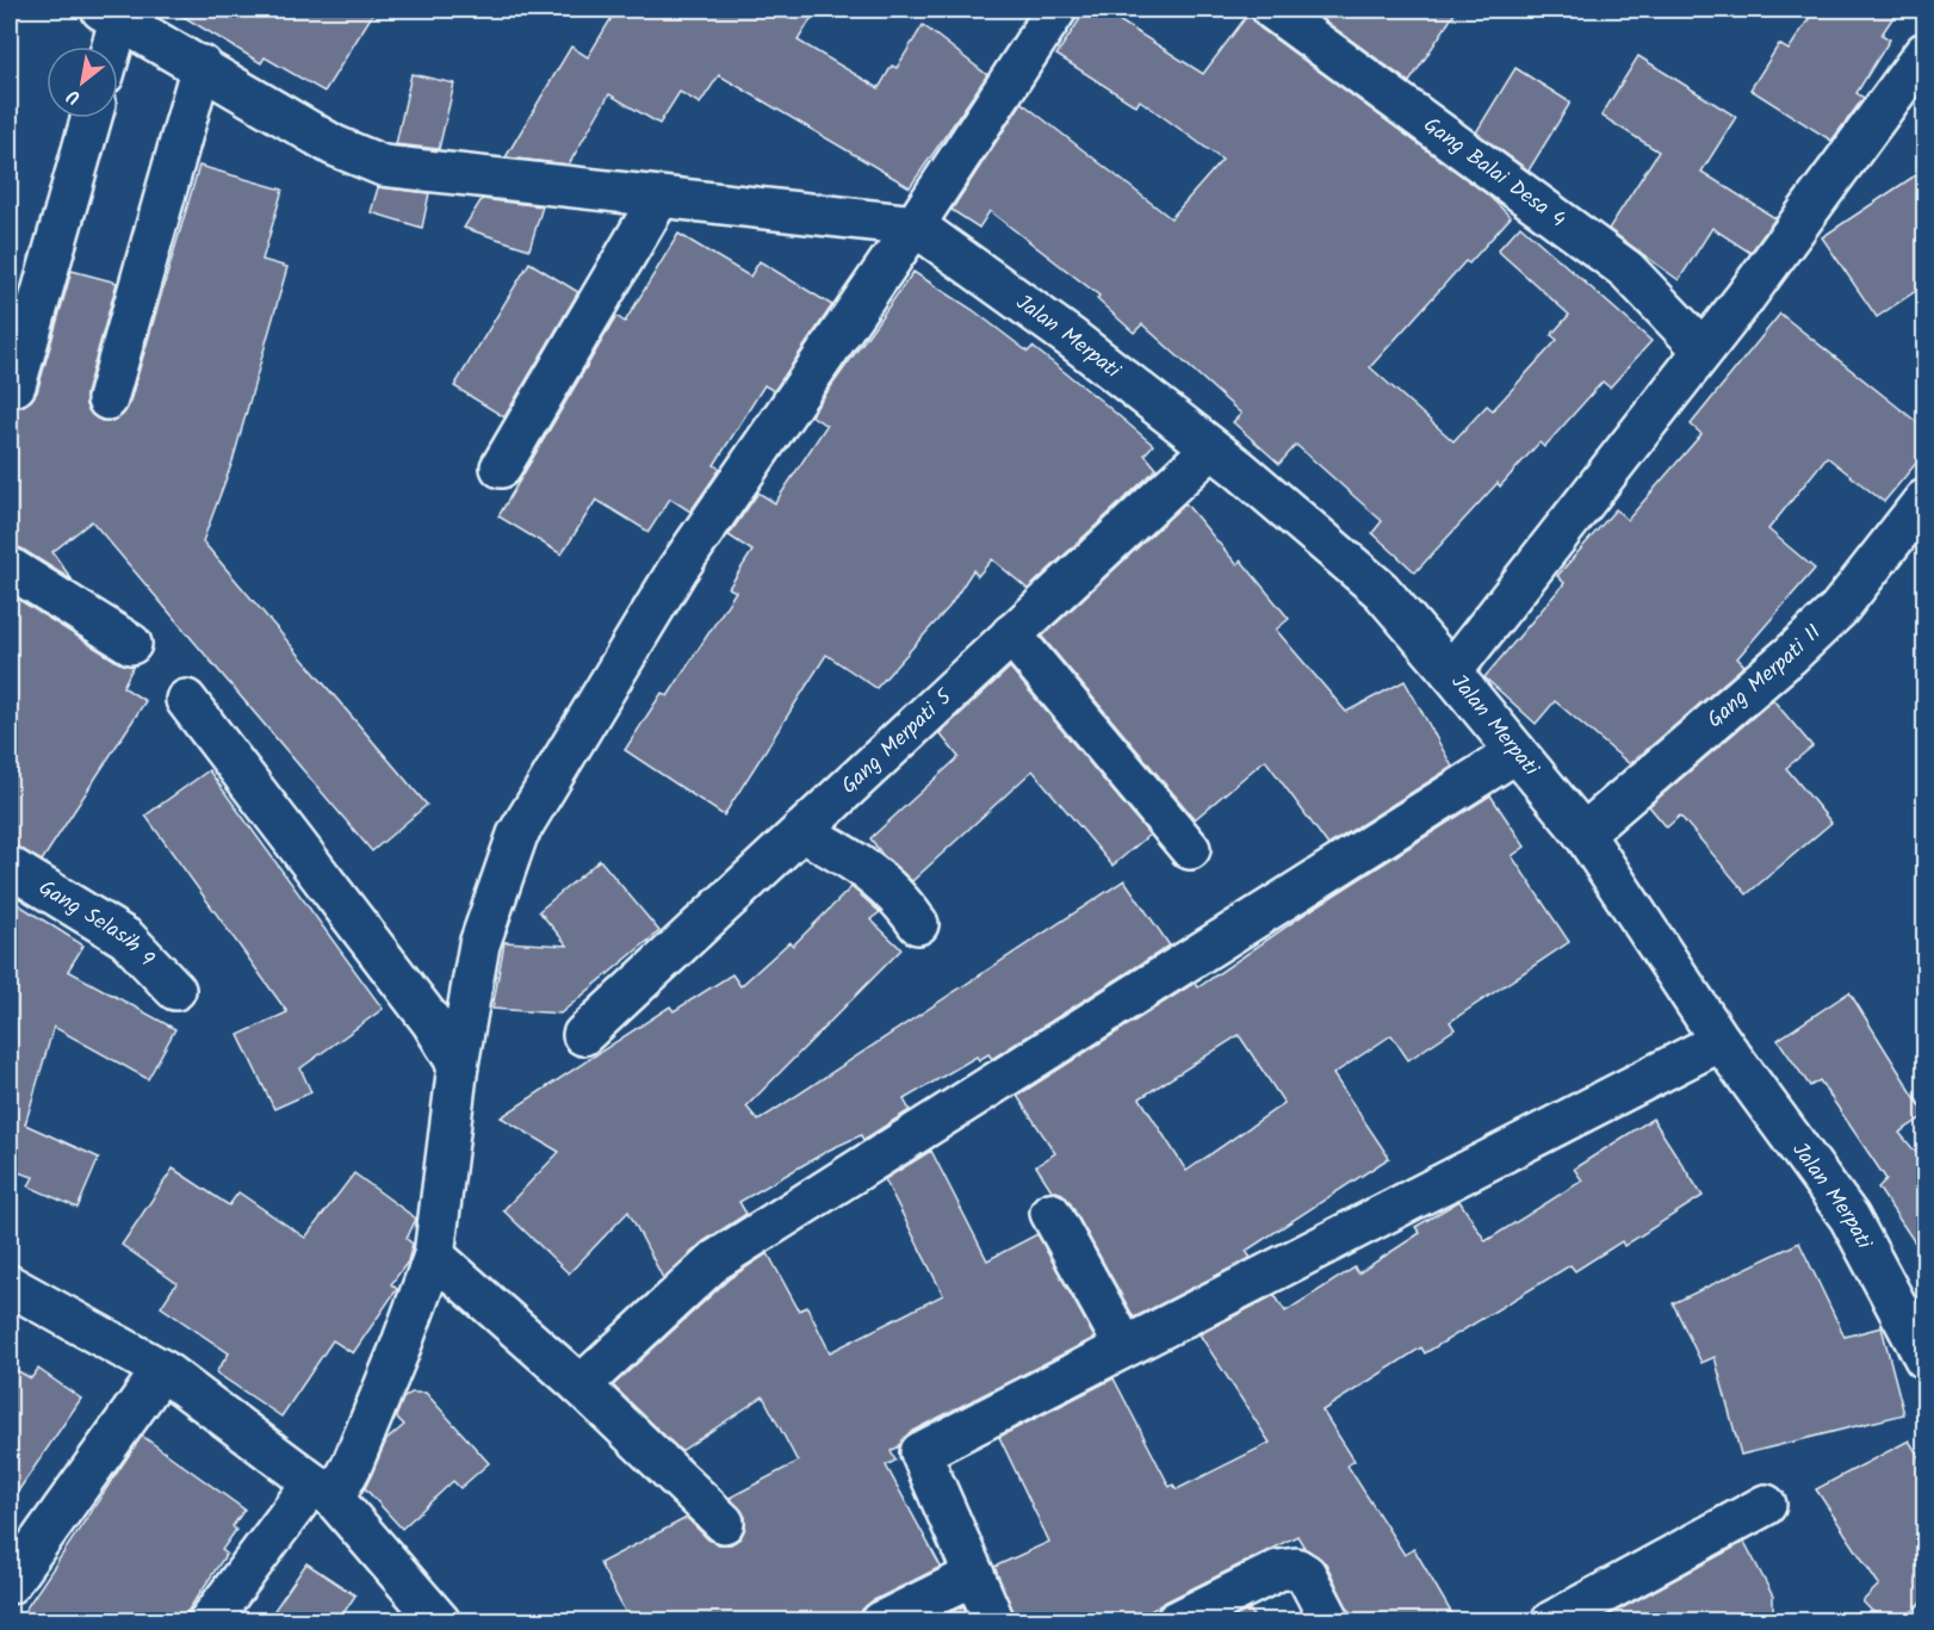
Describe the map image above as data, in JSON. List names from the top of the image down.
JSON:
{
  "streets": {
    "street": [
      "Gang Balai Desa 4",
      "Jalan Merpati",
      "Gang Merpati II",
      "Gang Merpati 5",
      "Gang Selasih 9"
    ]
  },
  "crossings": [
    ["Jalan Merpati", "Gang Merpati II"],
    ["Jalan Merpati", "Gang Merpati 5"]
  ],
  "north": "bottom left"
}
